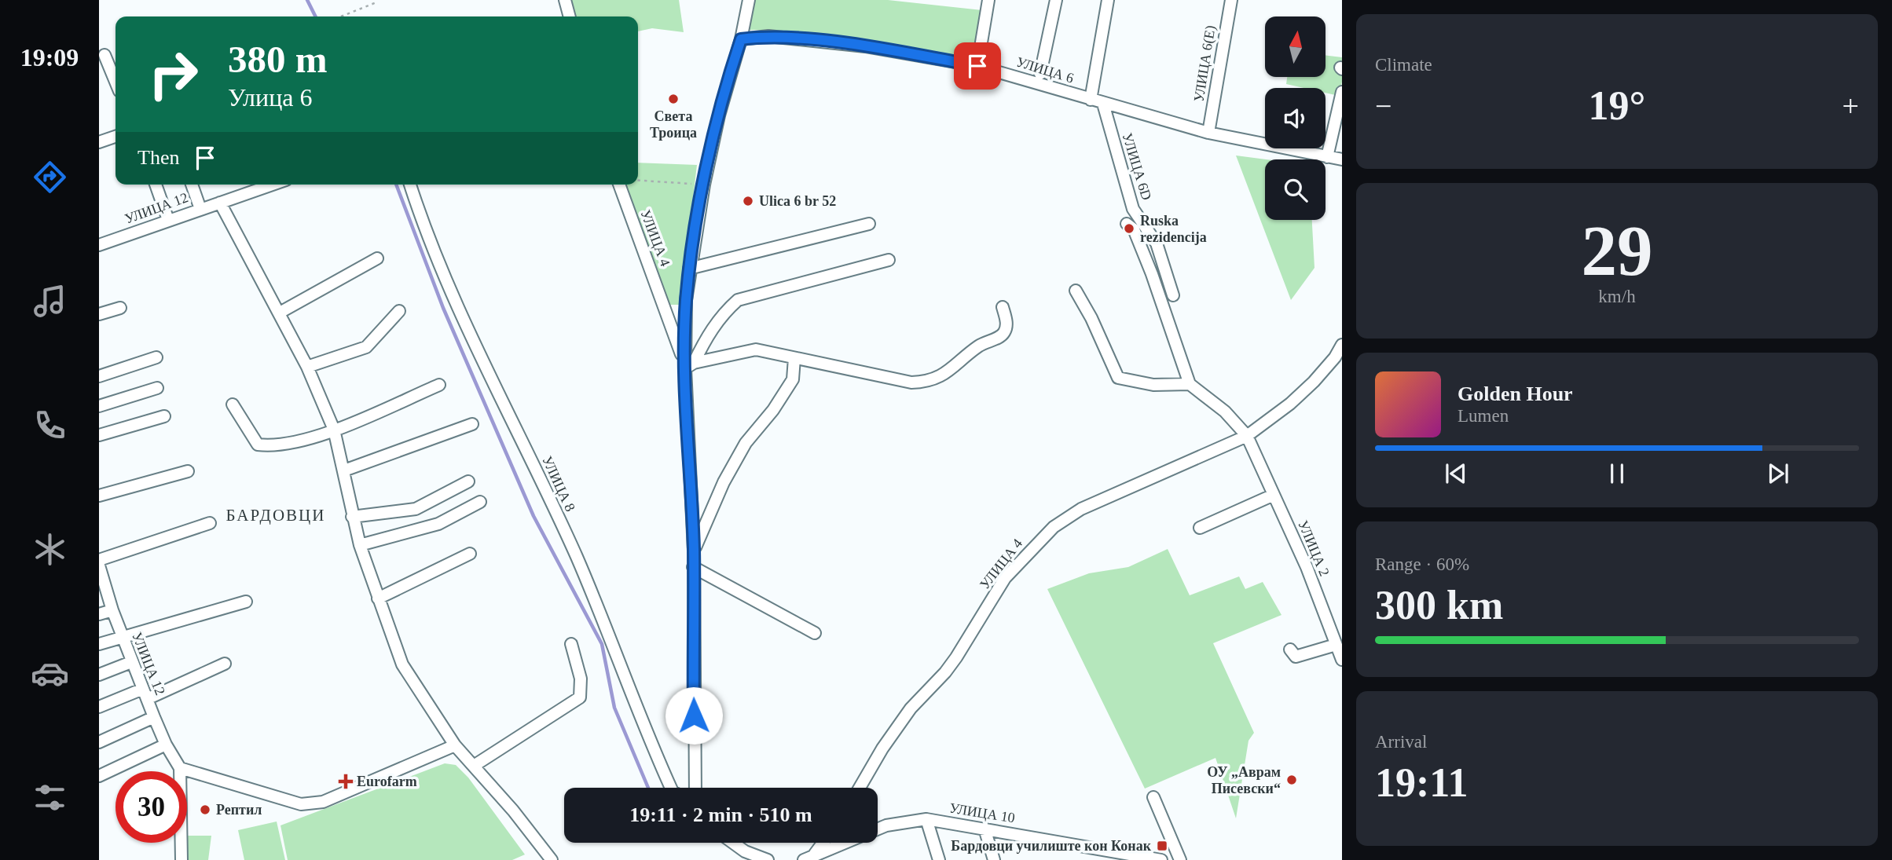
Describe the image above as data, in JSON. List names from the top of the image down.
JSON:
{
  "streets": {
    "street": [
      "УЛИЦА 6(E)",
      "УЛИЦА 6",
      "УЛИЦА 6D",
      "УЛИЦА 12",
      "УЛИЦА 4",
      "УЛИЦА 8",
      "УЛИЦА 2",
      "УЛИЦА 10"
    ]
  },
  "crossings": [
    ["УЛИЦА 6(E)", "УЛИЦА 6"],
    ["УЛИЦА 6", "УЛИЦА 6D"],
    ["УЛИЦА 4", "УЛИЦА 2"]
  ],
  "districts": ["БАРДОВЦИ"],
  "places": {
    "other": [
      "Света Троица",
      "Ulica 6 br 52",
      "Ruska rezidencija",
      "ОУ „Аврам Писевски“",
      "Рептил"
    ],
    "health": ["Eurofarm"],
    "transit": ["Бардовци училиште кон Конак"]
  },
  "north": "top",
  "page": {
    "tabs": "19:09",
    "tile": [
      "Climate",
      ["29", "km/h"],
      ["Range · 60%", "300 km"],
      ["Arrival", "19:11"]
    ],
    "turn": ["380 m", "Улица 6"],
    "heat": ["−", "19°", "+"],
    "then": "Then",
    "song": ["Golden Hour", "Lumen"],
    "limit": "30",
    "trip": "19:11 · 2 min · 510 m"
  }
}
